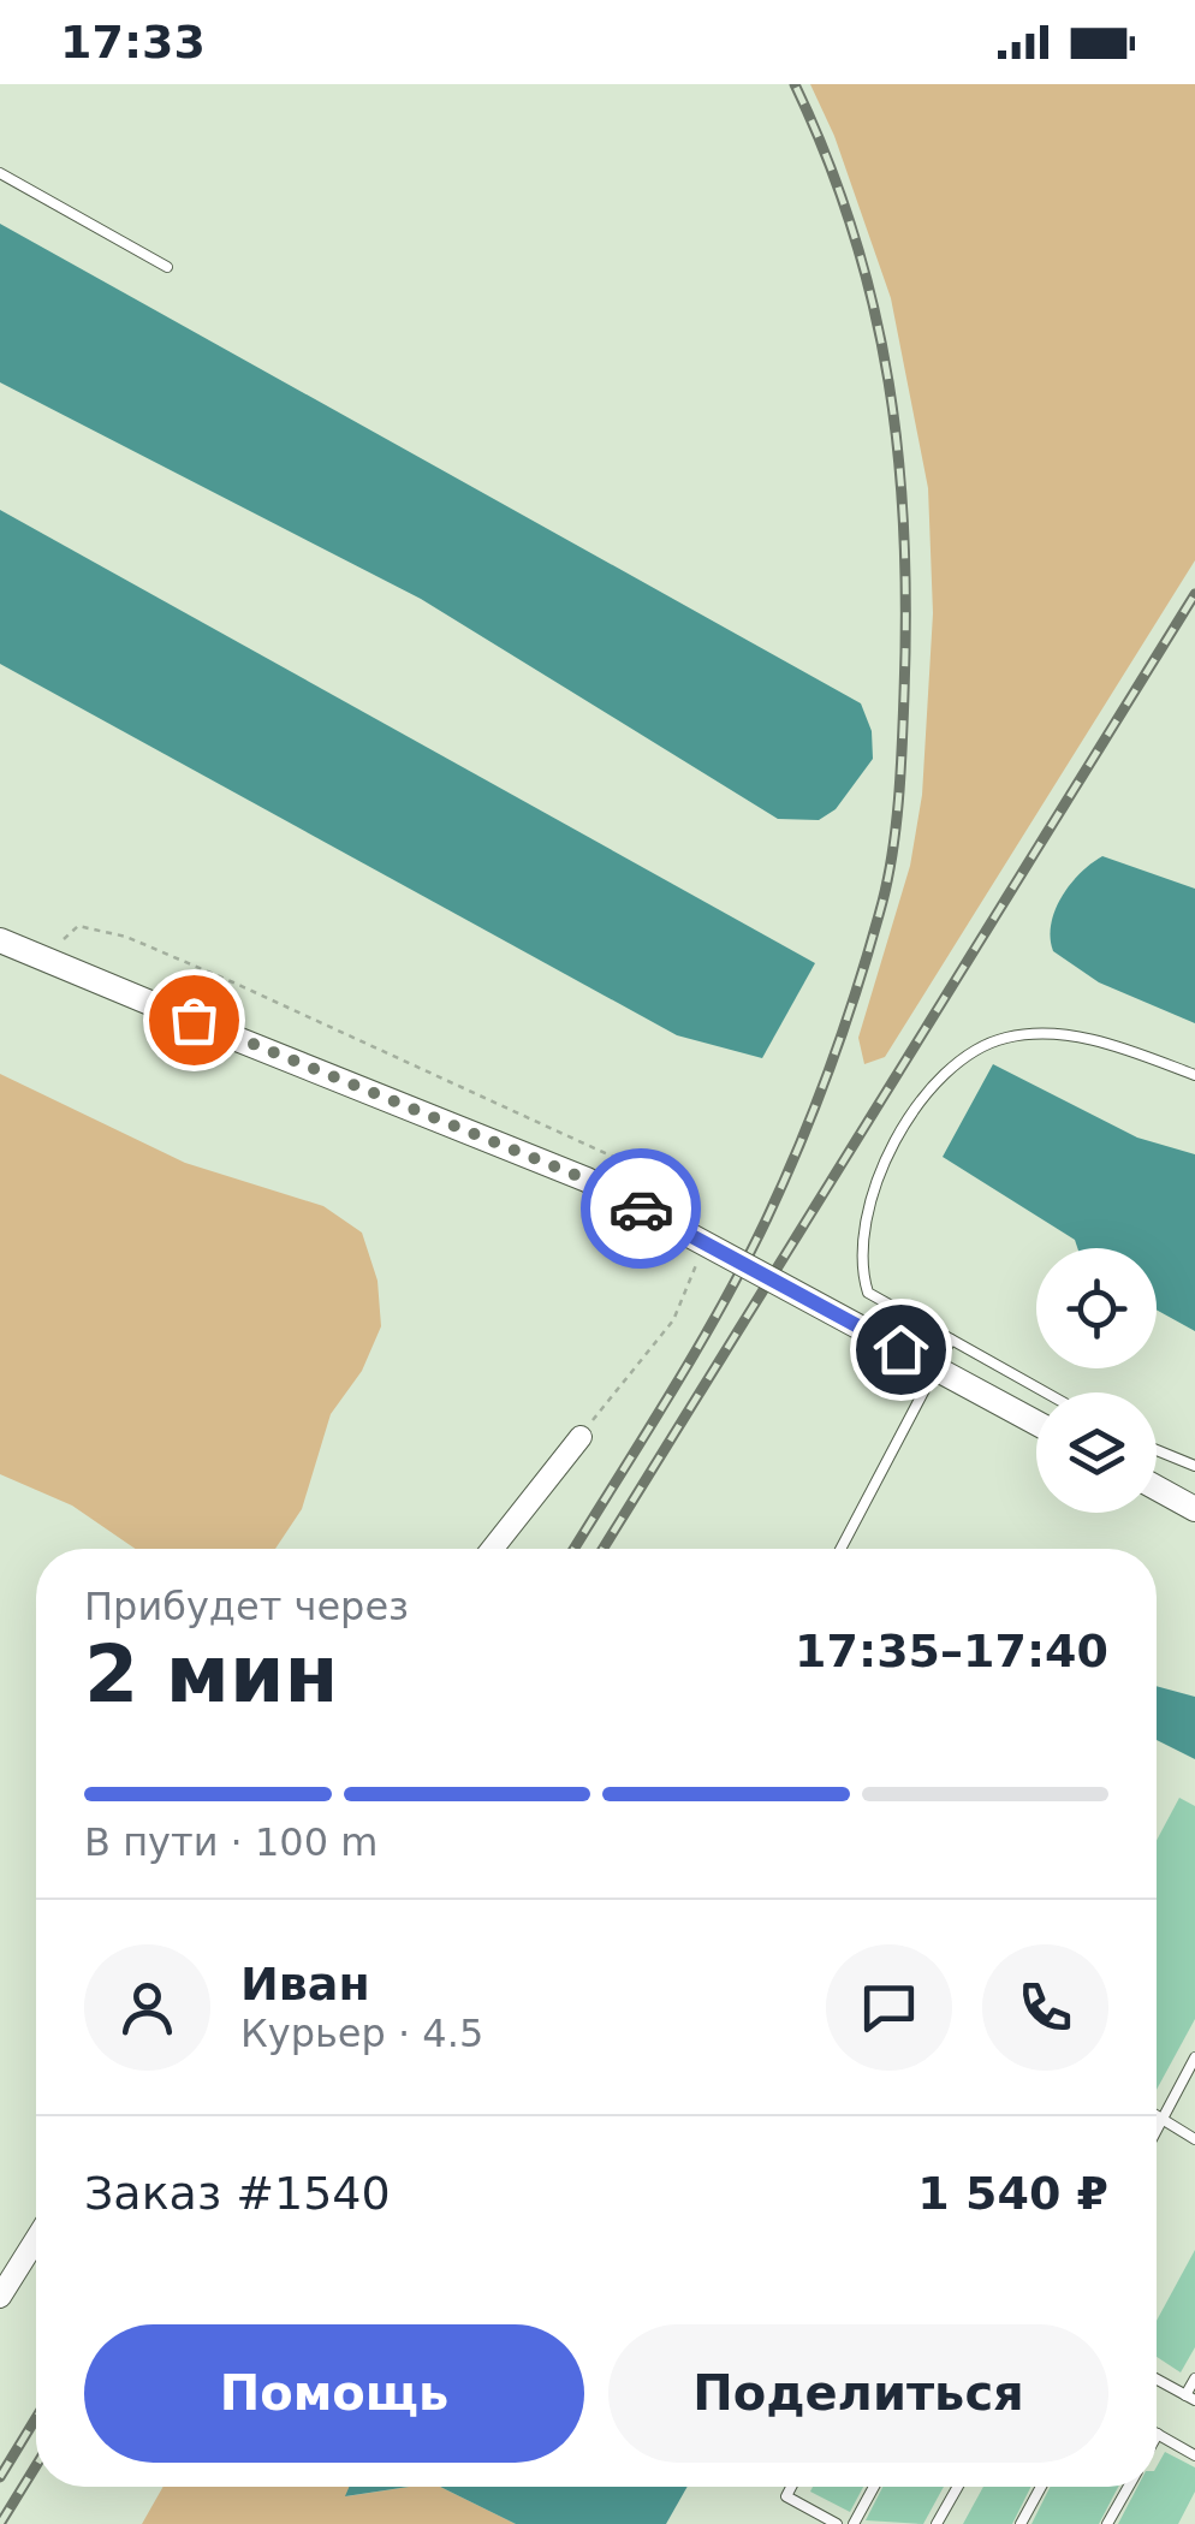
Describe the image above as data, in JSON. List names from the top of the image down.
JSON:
{
  "page": {
    "status": "17:33",
    "heading": ["2 мин", "Прибудет через", "17:35–17:40"],
    "panel": [
      "Иван",
      "Курьер · 4.5",
      "Заказ #1540",
      "1 540 ₽"
    ],
    "bar": "В пути · 100 m",
    "buttons": ["Помощь", "Поделиться"]
  }
}
